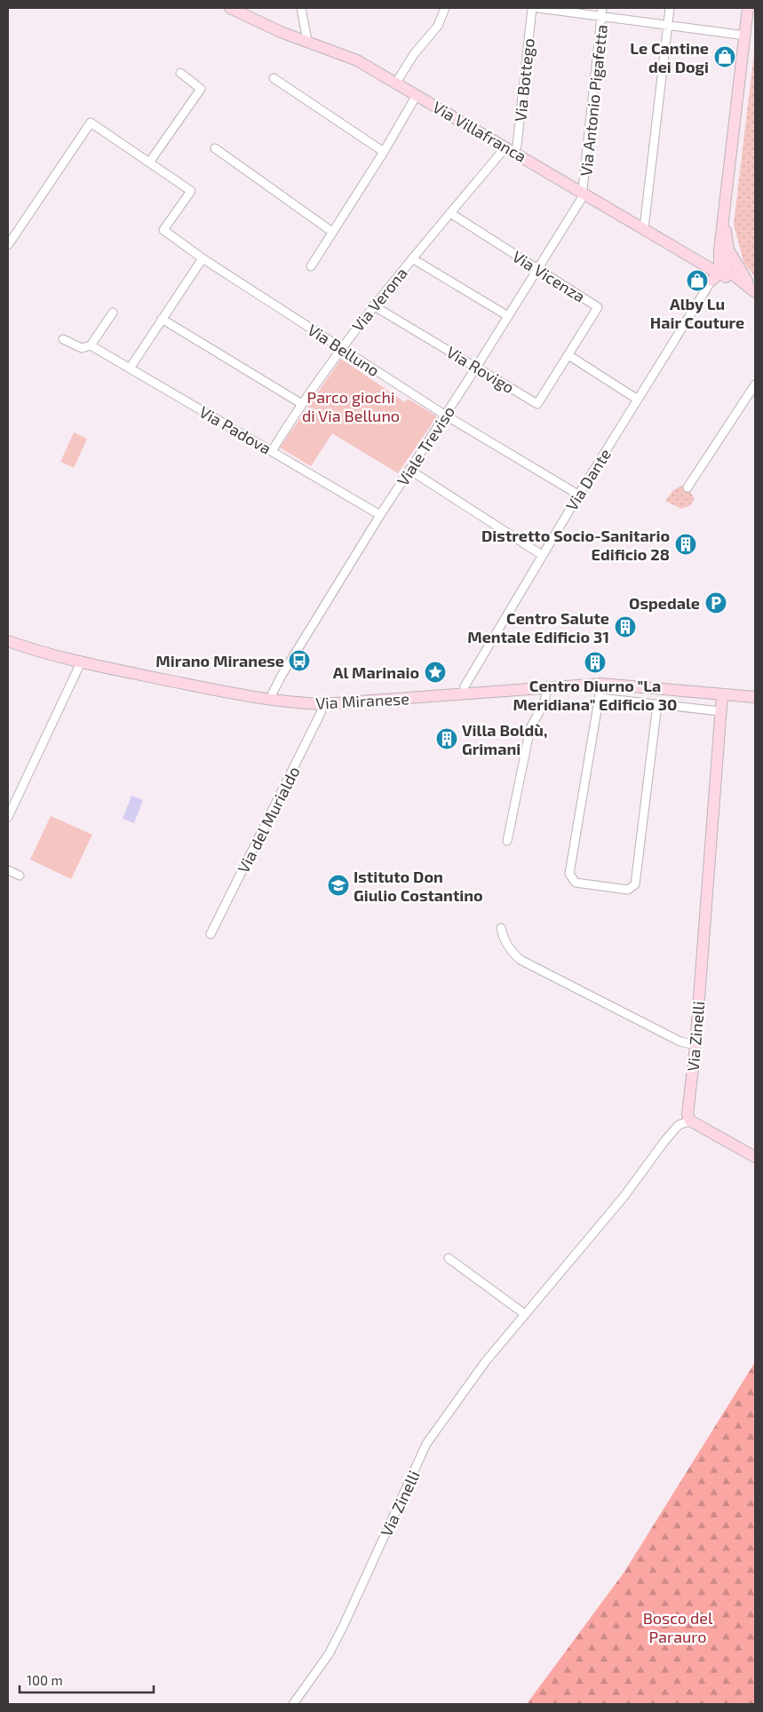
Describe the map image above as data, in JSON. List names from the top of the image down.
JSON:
{
  "streets": {
    "main road": [
      "Via Villafranca",
      "Via Dante",
      "Via Miranese",
      "Via Zinelli"
    ],
    "street": [
      "Via Bottego",
      "Via Antonio Pigafetta",
      "Via Vicenza",
      "Via Verona",
      "Via Belluno",
      "Via Rovigo",
      "Via Padova",
      "Viale Treviso",
      "Via del Murialdo"
    ]
  },
  "crossings": [
    ["Via Bottego", "Via Villafranca"],
    ["Via Bottego", "Via Verona"],
    ["Via Antonio Pigafetta", "Via Villafranca"],
    ["Via Antonio Pigafetta", "Viale Treviso"],
    ["Via Villafranca", "Via Verona"],
    ["Via Villafranca", "Viale Treviso"],
    ["Via Villafranca", "Via Dante"],
    ["Via Vicenza", "Via Verona"],
    ["Via Vicenza", "Via Rovigo"],
    ["Via Vicenza", "Viale Treviso"],
    ["Via Verona", "Via Belluno"],
    ["Via Verona", "Via Rovigo"],
    ["Via Verona", "Via Padova"],
    ["Via Verona", "Viale Treviso"],
    ["Via Belluno", "Viale Treviso"],
    ["Via Belluno", "Via Dante"],
    ["Via Rovigo", "Viale Treviso"],
    ["Via Padova", "Viale Treviso"],
    ["Viale Treviso", "Via Miranese"],
    ["Via Dante", "Via Miranese"],
    ["Via Miranese", "Via del Murialdo"],
    ["Via Miranese", "Via Zinelli"]
  ],
  "parks": ["Parco giochi di Via Belluno", "Bosco del Parauro"],
  "places": {
    "shop": ["Le Cantine dei Dogi", "Alby Lu Hair Couture"],
    "building": [
      "Distretto Socio-Sanitario Edificio 28",
      "Centro Salute Mentale Edificio 31",
      "Centro Diurno \"La Meridiana\" Edificio 30",
      "Villa Boldù, Grimani"
    ],
    "parking": ["Ospedale"],
    "bus stop": ["Mirano Miranese"],
    "place": ["Al Marinaio"],
    "school or university": ["Istituto Don Giulio Costantino"]
  },
  "scale_bar": "100 m"
}
